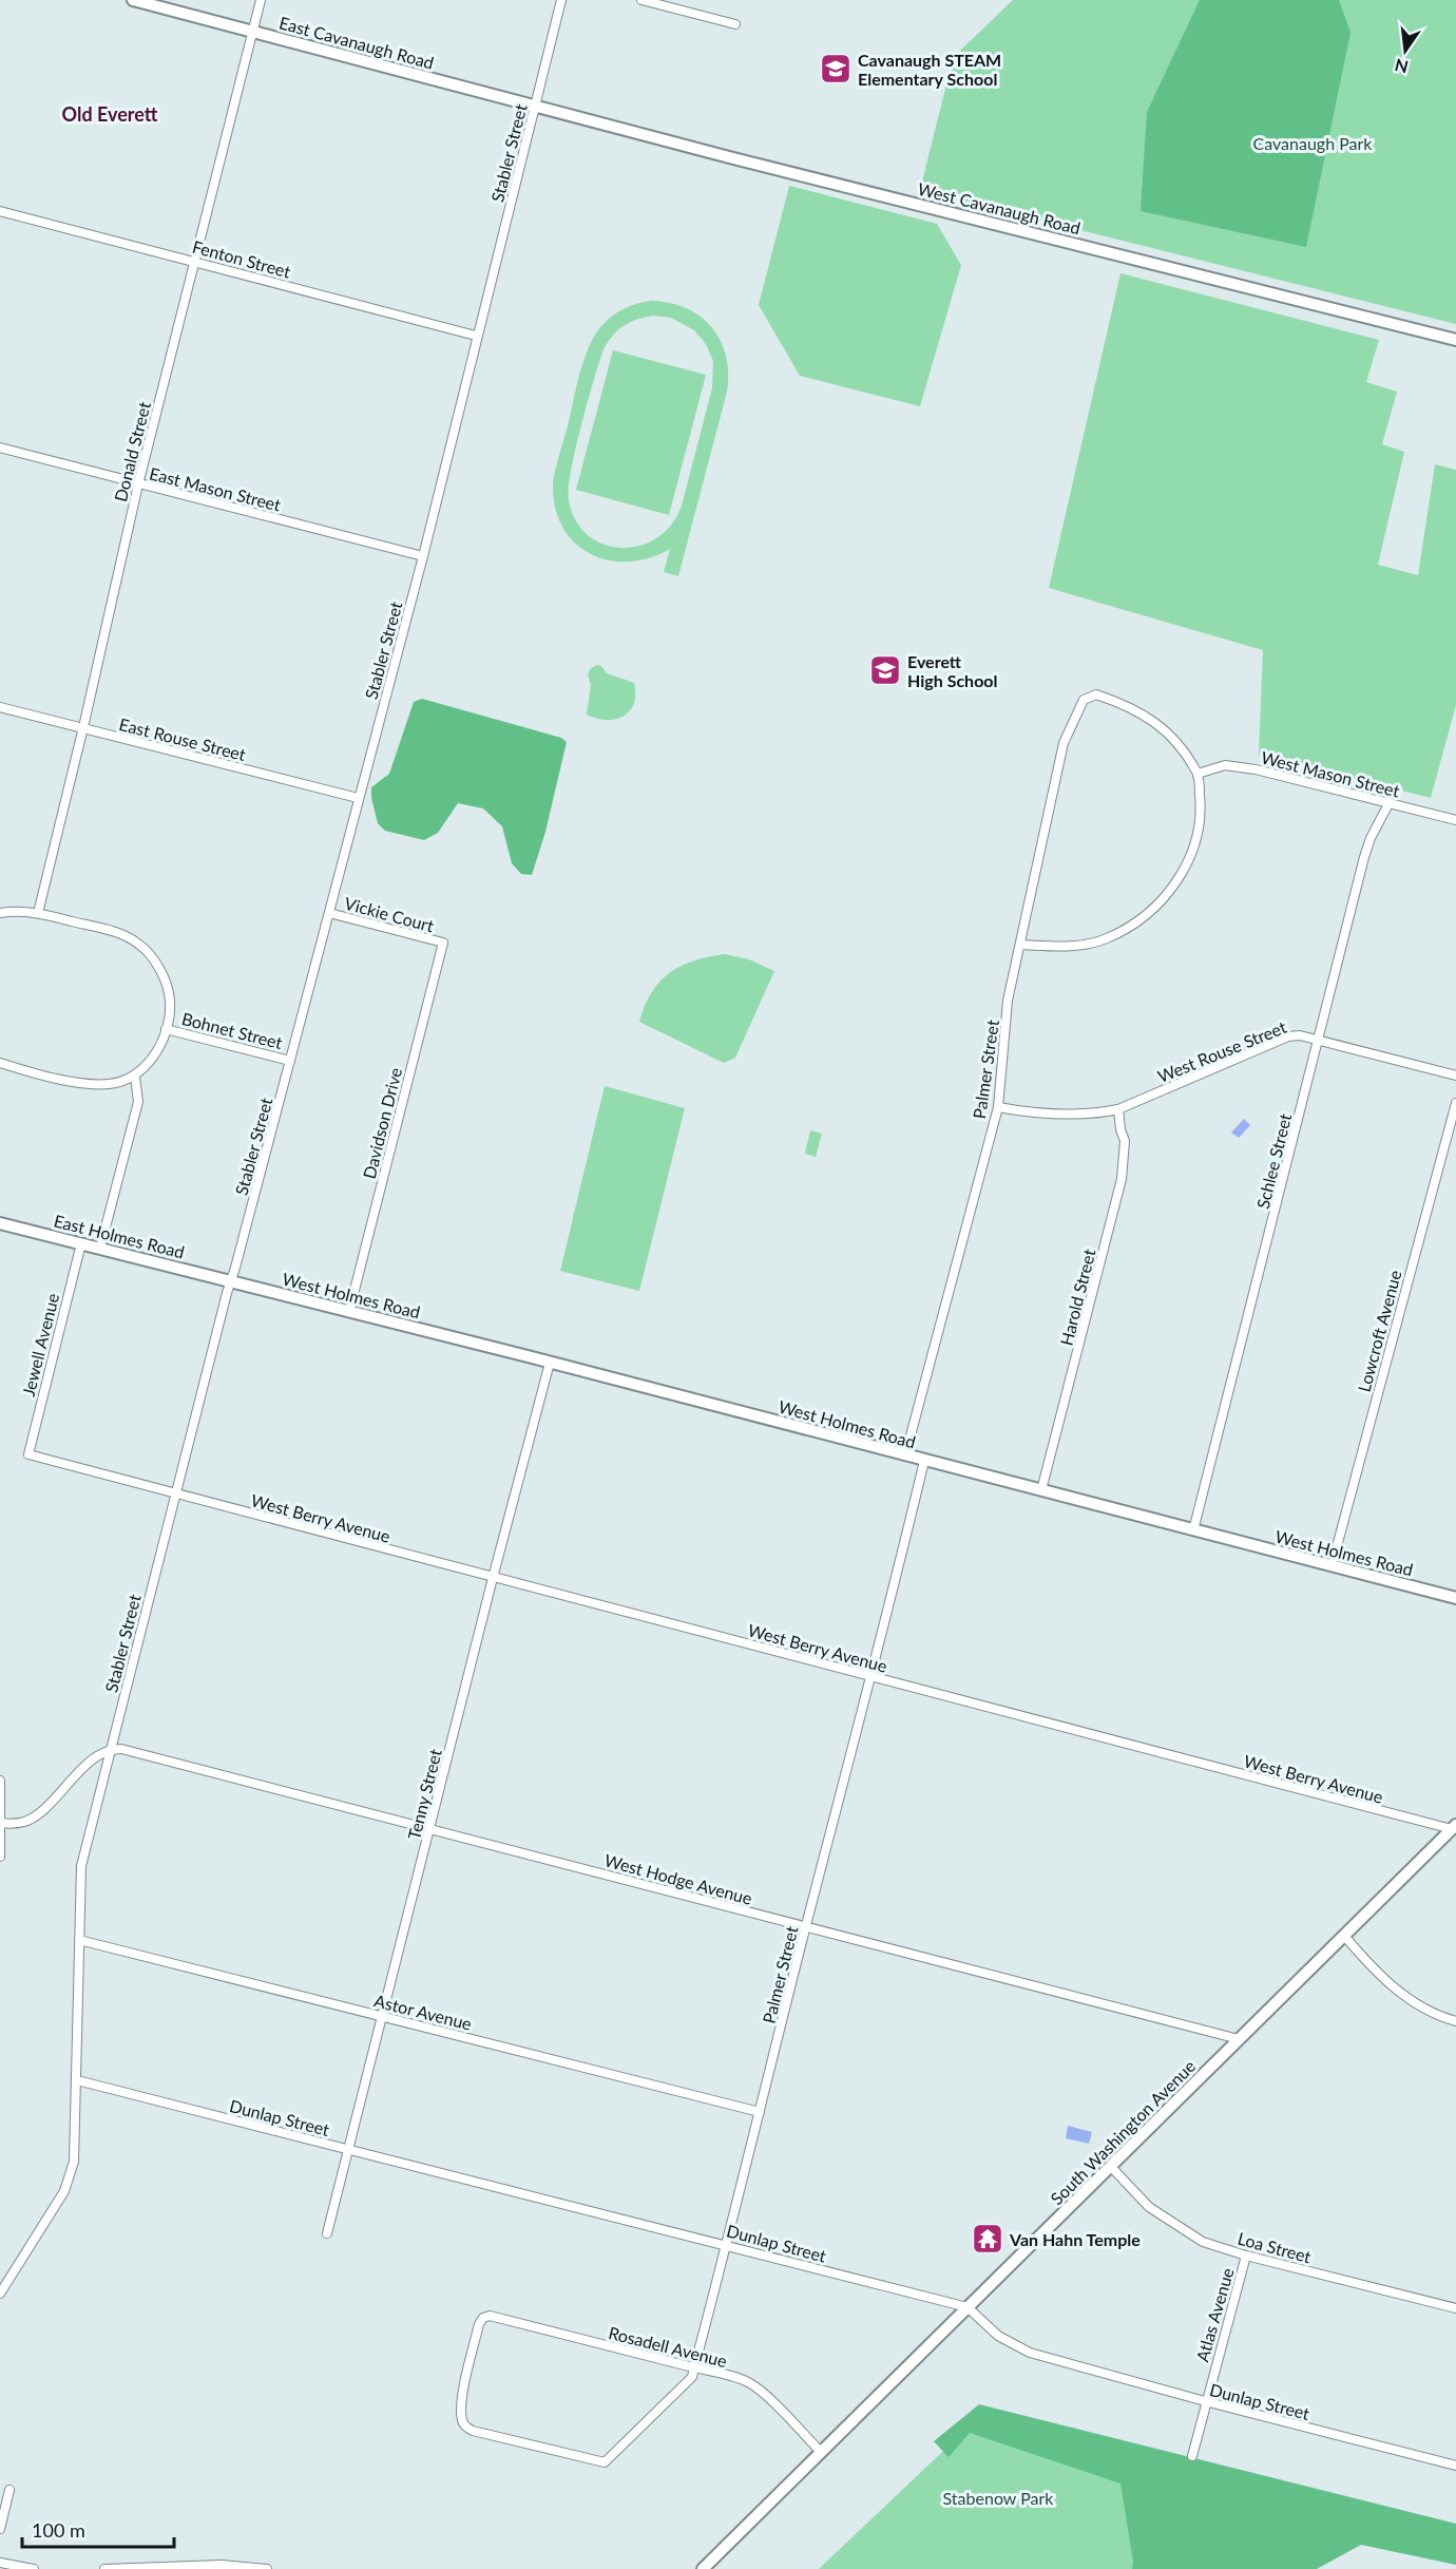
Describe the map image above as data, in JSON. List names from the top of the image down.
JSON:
{
  "streets": {
    "street": [
      "East Cavanaugh Road",
      "Stabler Street",
      "West Cavanaugh Road",
      "Fenton Street",
      "Donald Street",
      "East Mason Street",
      "East Rouse Street",
      "West Mason Street",
      "Vickie Court",
      "Bohnet Street",
      "West Rouse Street",
      "Palmer Street",
      "Davidson Drive",
      "Schlee Street",
      "East Holmes Road",
      "West Holmes Road",
      "Harold Street",
      "Lowcroft Avenue",
      "Jewell Avenue",
      "West Berry Avenue",
      "Tenny Street",
      "West Hodge Avenue",
      "Astor Avenue",
      "Dunlap Street",
      "South Washington Avenue",
      "Loa Street",
      "Atlas Avenue",
      "Rosadell Avenue"
    ]
  },
  "crossings": [
    ["East Cavanaugh Road", "Stabler Street"],
    ["East Cavanaugh Road", "West Cavanaugh Road"],
    ["East Cavanaugh Road", "Donald Street"],
    ["Stabler Street", "West Cavanaugh Road"],
    ["Stabler Street", "Fenton Street"],
    ["Stabler Street", "East Mason Street"],
    ["Stabler Street", "East Rouse Street"],
    ["Stabler Street", "Vickie Court"],
    ["Stabler Street", "Bohnet Street"],
    ["Stabler Street", "East Holmes Road"],
    ["Stabler Street", "West Holmes Road"],
    ["Stabler Street", "West Berry Avenue"],
    ["Stabler Street", "West Hodge Avenue"],
    ["Stabler Street", "Astor Avenue"],
    ["Stabler Street", "Dunlap Street"],
    ["Fenton Street", "Donald Street"],
    ["Donald Street", "East Mason Street"],
    ["Donald Street", "East Rouse Street"],
    ["West Mason Street", "Palmer Street"],
    ["West Mason Street", "Schlee Street"],
    ["Vickie Court", "Davidson Drive"],
    ["West Rouse Street", "Palmer Street"],
    ["West Rouse Street", "Schlee Street"],
    ["West Rouse Street", "Harold Street"],
    ["Palmer Street", "West Holmes Road"],
    ["Palmer Street", "West Berry Avenue"],
    ["Palmer Street", "West Hodge Avenue"],
    ["Palmer Street", "Astor Avenue"],
    ["Palmer Street", "Dunlap Street"],
    ["Palmer Street", "Rosadell Avenue"],
    ["Davidson Drive", "West Holmes Road"],
    ["Schlee Street", "West Holmes Road"],
    ["East Holmes Road", "West Holmes Road"],
    ["East Holmes Road", "Jewell Avenue"],
    ["West Holmes Road", "Harold Street"],
    ["West Holmes Road", "Lowcroft Avenue"],
    ["West Holmes Road", "Tenny Street"],
    ["Jewell Avenue", "West Berry Avenue"],
    ["West Berry Avenue", "Tenny Street"],
    ["West Berry Avenue", "South Washington Avenue"],
    ["Tenny Street", "West Hodge Avenue"],
    ["Tenny Street", "Astor Avenue"],
    ["Tenny Street", "Dunlap Street"],
    ["West Hodge Avenue", "South Washington Avenue"],
    ["Dunlap Street", "South Washington Avenue"],
    ["Dunlap Street", "Atlas Avenue"],
    ["South Washington Avenue", "Loa Street"],
    ["South Washington Avenue", "Rosadell Avenue"],
    ["Loa Street", "Atlas Avenue"]
  ],
  "districts": ["Old Everett"],
  "parks": ["Cavanaugh Park", "Stabenow Park"],
  "places": {
    "school or university": ["Cavanaugh STEAM Elementary School", "Everett High School"],
    "temple": ["Van Hahn Temple"]
  },
  "scale_bar": "100 m",
  "north": "bottom"
}
